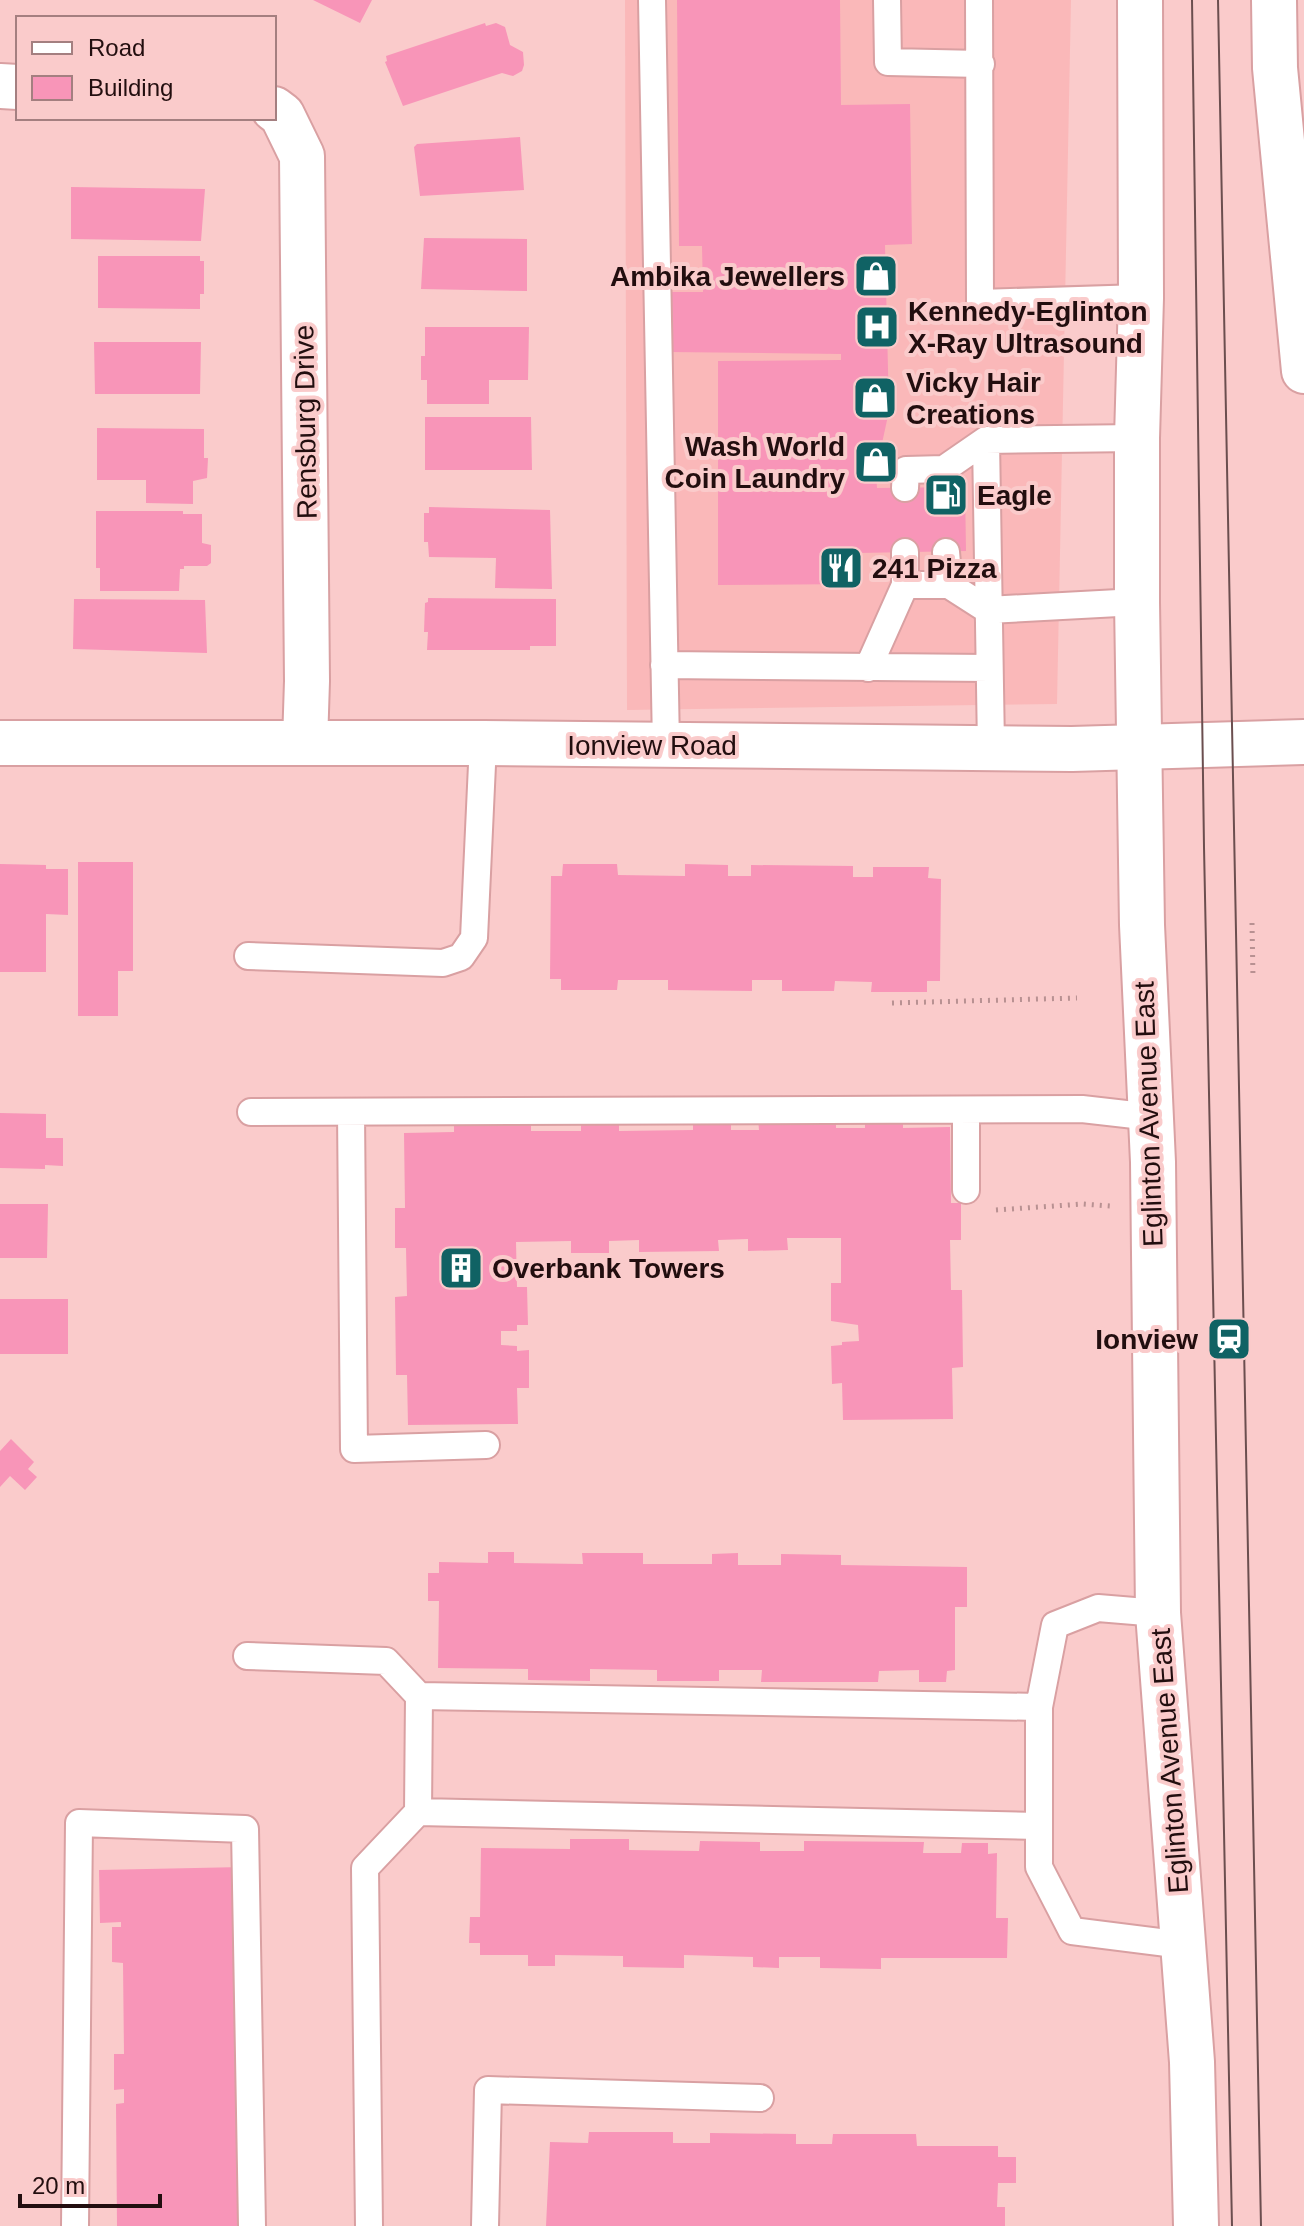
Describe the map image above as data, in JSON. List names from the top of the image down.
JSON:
{
  "streets": {
    "main road": ["Rensburg Drive", "Ionview Road", "Eglinton Avenue East"]
  },
  "crossings": [
    ["Rensburg Drive", "Ionview Road"],
    ["Ionview Road", "Eglinton Avenue East"]
  ],
  "places": {
    "shop": ["Ambika Jewellers", "Vicky Hair Creations", "Wash World Coin Laundry"],
    "hospital": ["Kennedy-Eglinton X-Ray Ultrasound"],
    "fuel station": ["Eagle"],
    "restaurant": ["241 Pizza"],
    "building": ["Overbank Towers"],
    "station": ["Ionview"]
  },
  "legend": ["Road", "Building"],
  "scale_bar": "20 m"
}
